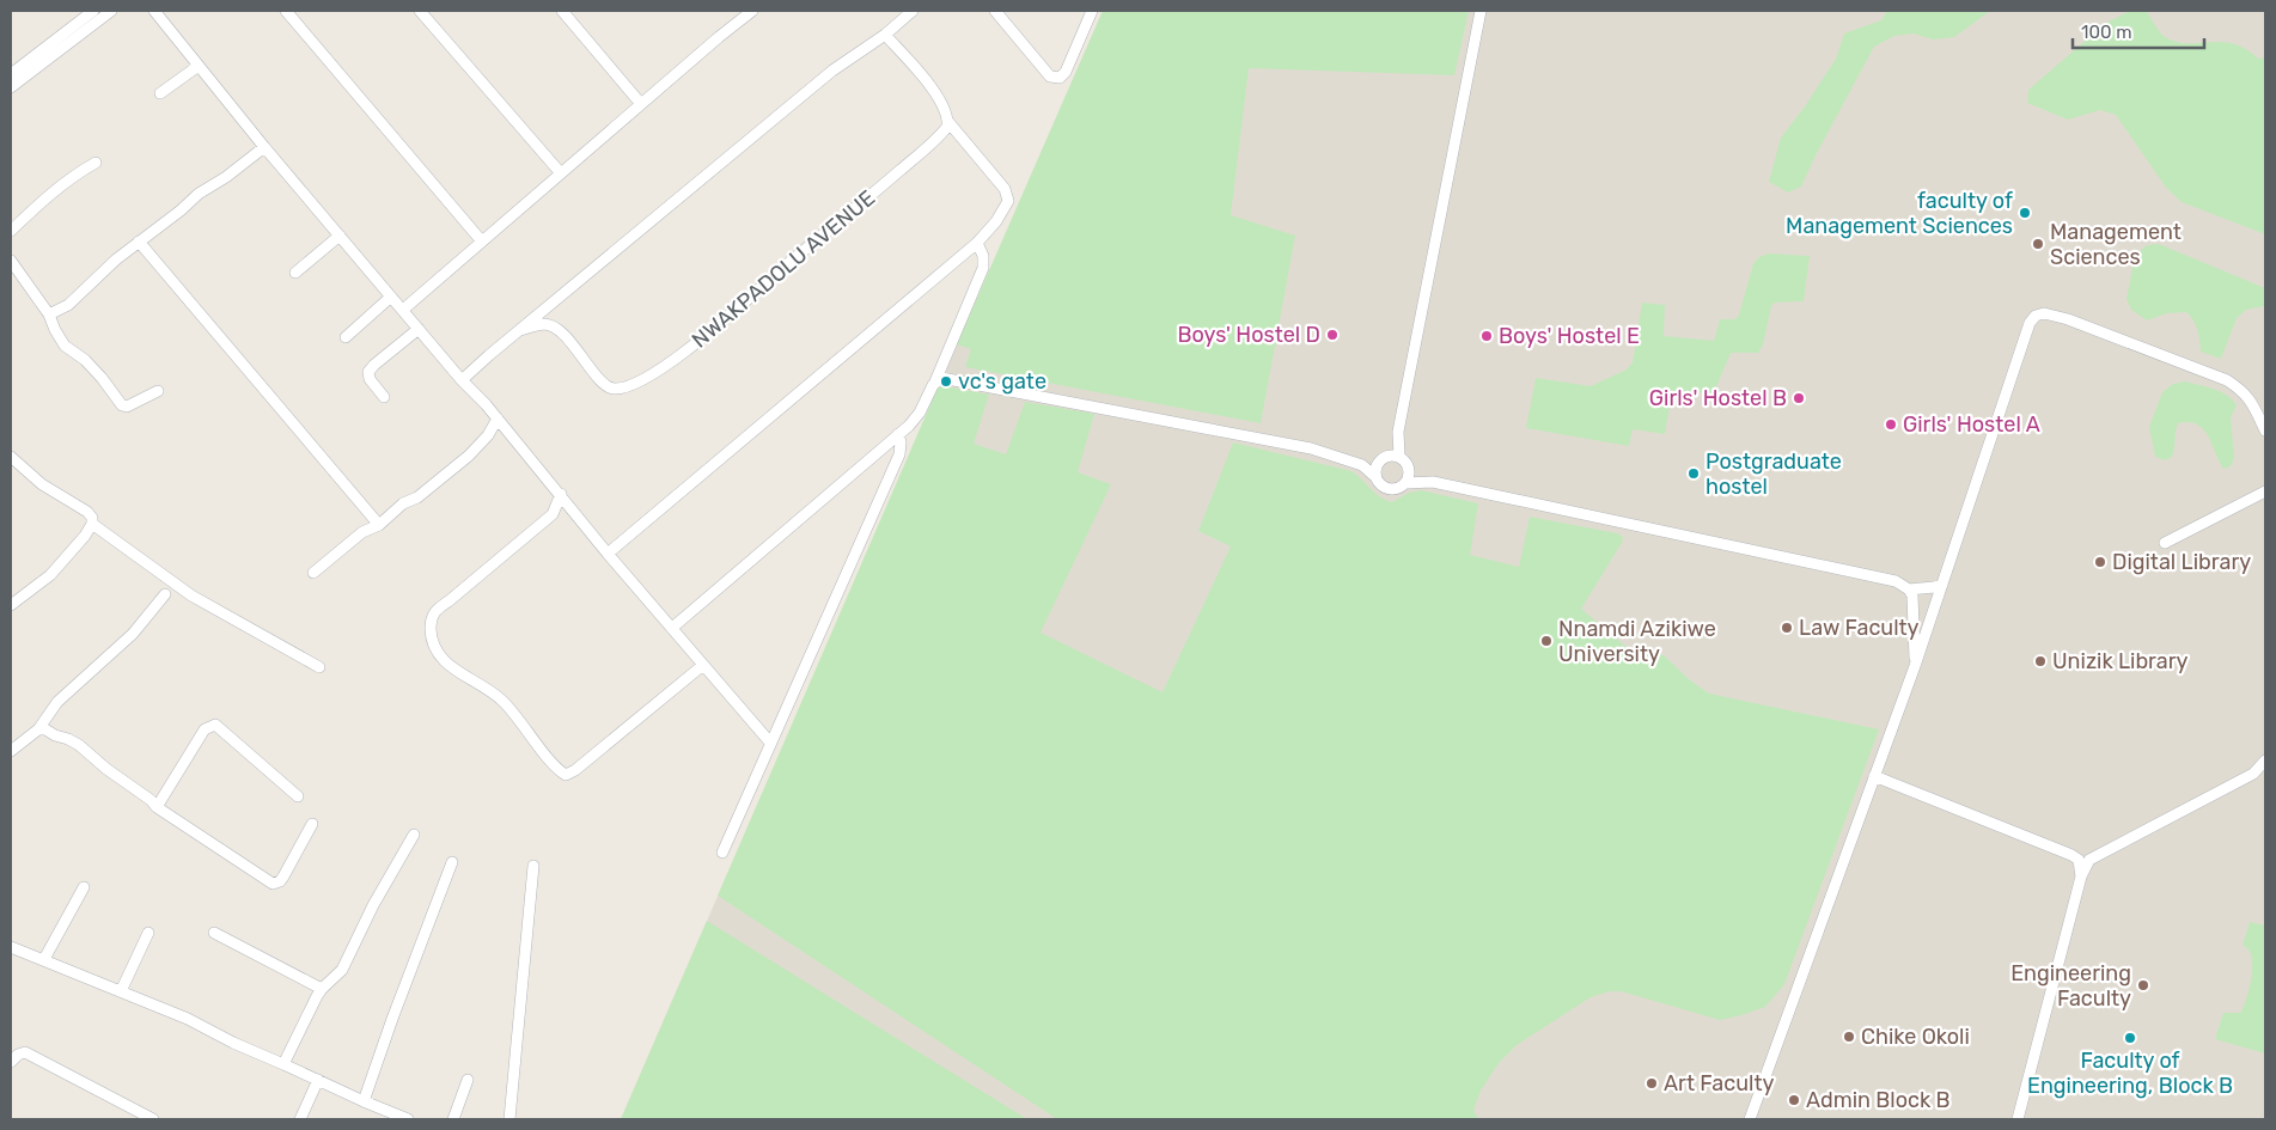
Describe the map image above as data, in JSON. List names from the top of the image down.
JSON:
{
  "streets": {
    "street": ["NWAKPADOLU AVENUE"]
  },
  "places": [
    "faculty of Management Sciences",
    "Management Sciences",
    "Boys' Hostel D",
    "Boys' Hostel E",
    "vc's gate",
    "Girls' Hostel B",
    "Girls' Hostel A",
    "Postgraduate hostel",
    "Digital Library",
    "Law Faculty",
    "Nnamdi Azikiwe University",
    "Unizik Library",
    "Engineering Faculty",
    "Chike Okoli",
    "Faculty of Engineering, Block B",
    "Art Faculty",
    "Admin Block B"
  ],
  "scale_bar": "100 m"
}
